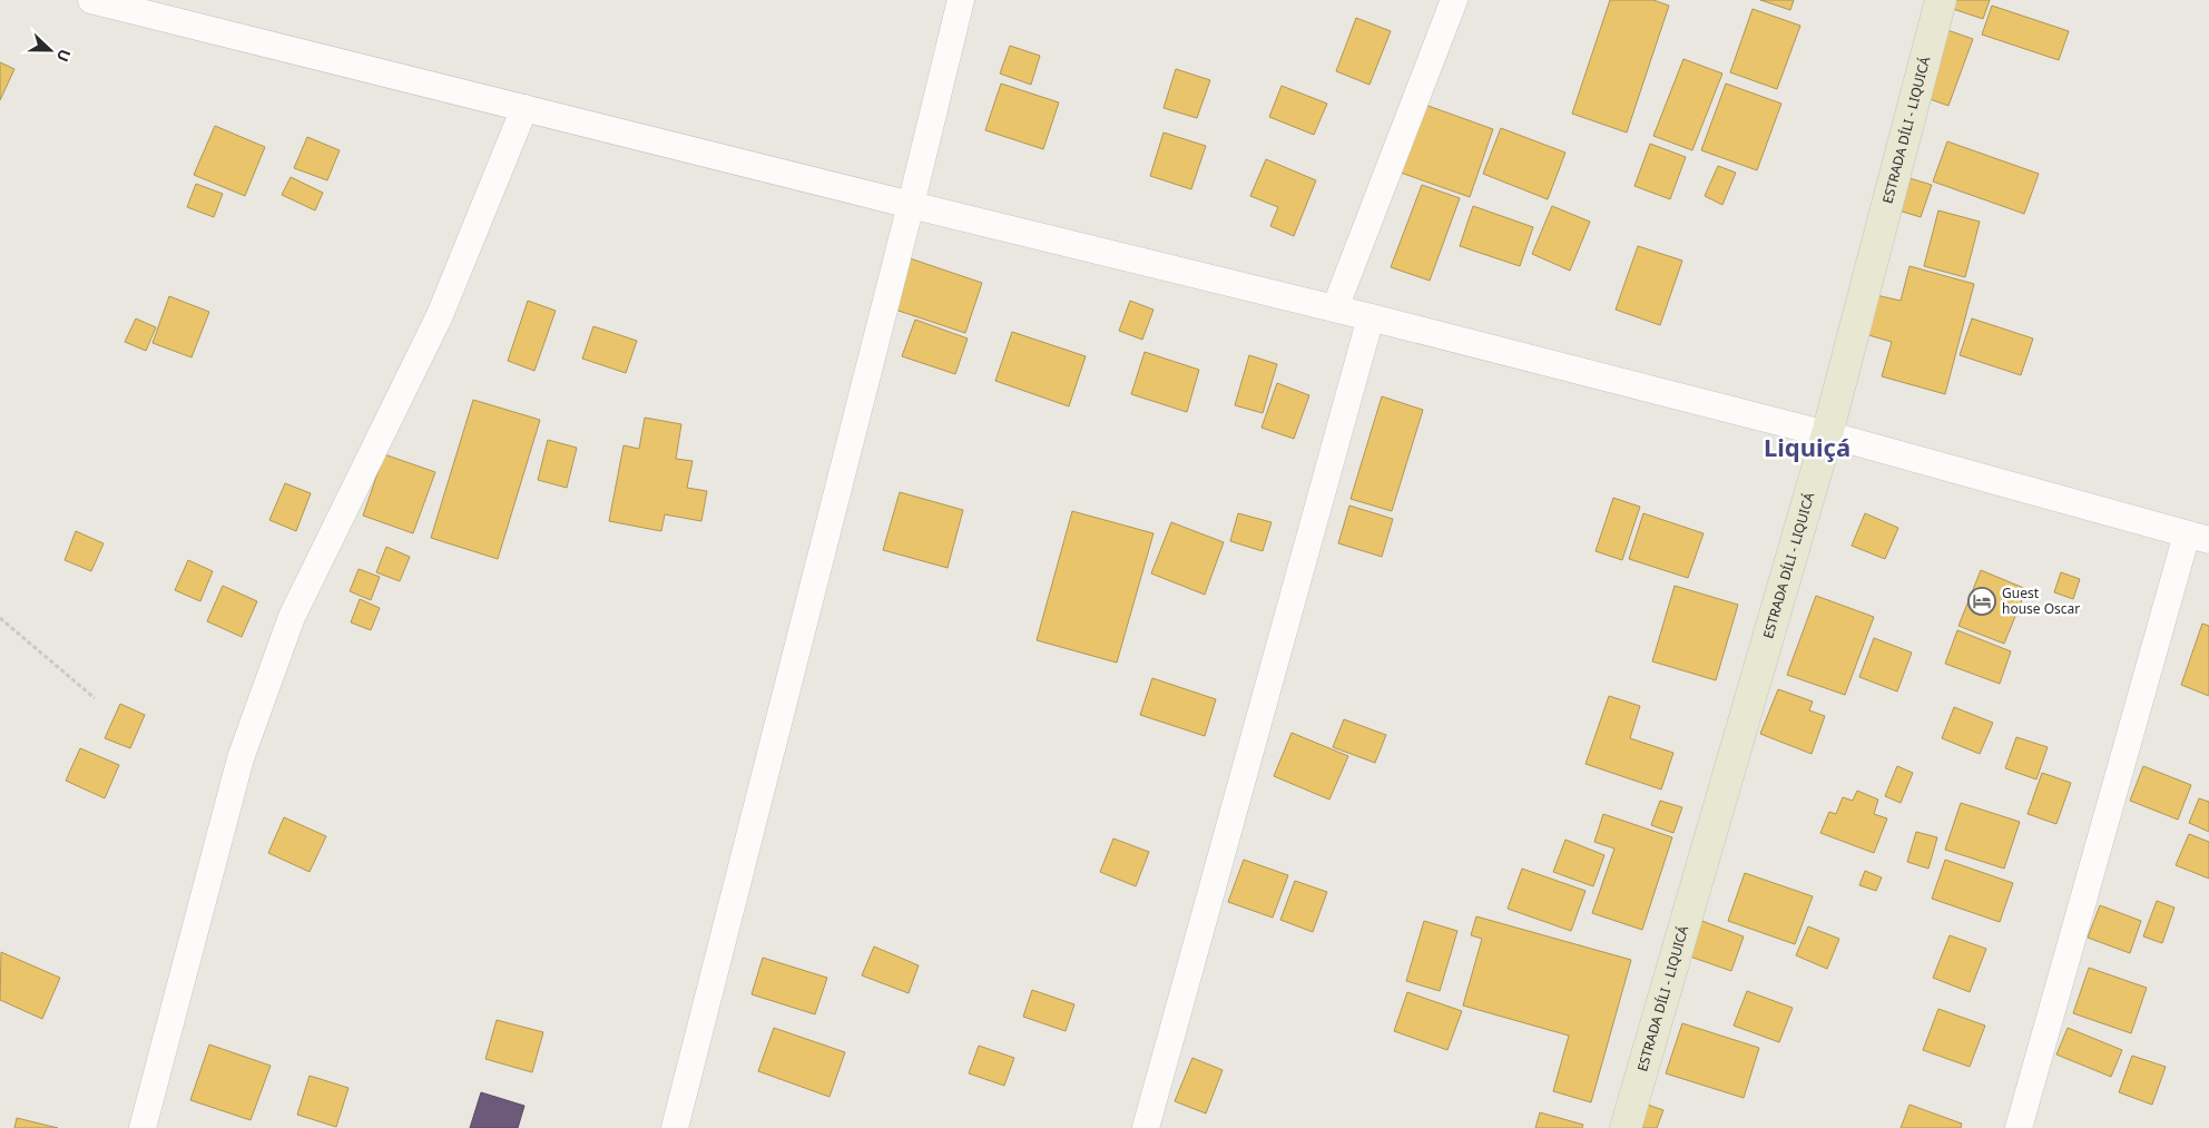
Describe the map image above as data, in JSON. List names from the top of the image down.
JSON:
{
  "streets": {
    "main road": ["ESTRADA DÍLI - LIQUICÁ"]
  },
  "districts": ["Liquiçá"],
  "places": {
    "hotel": ["Guest house Oscar"]
  },
  "north": "right"
}
